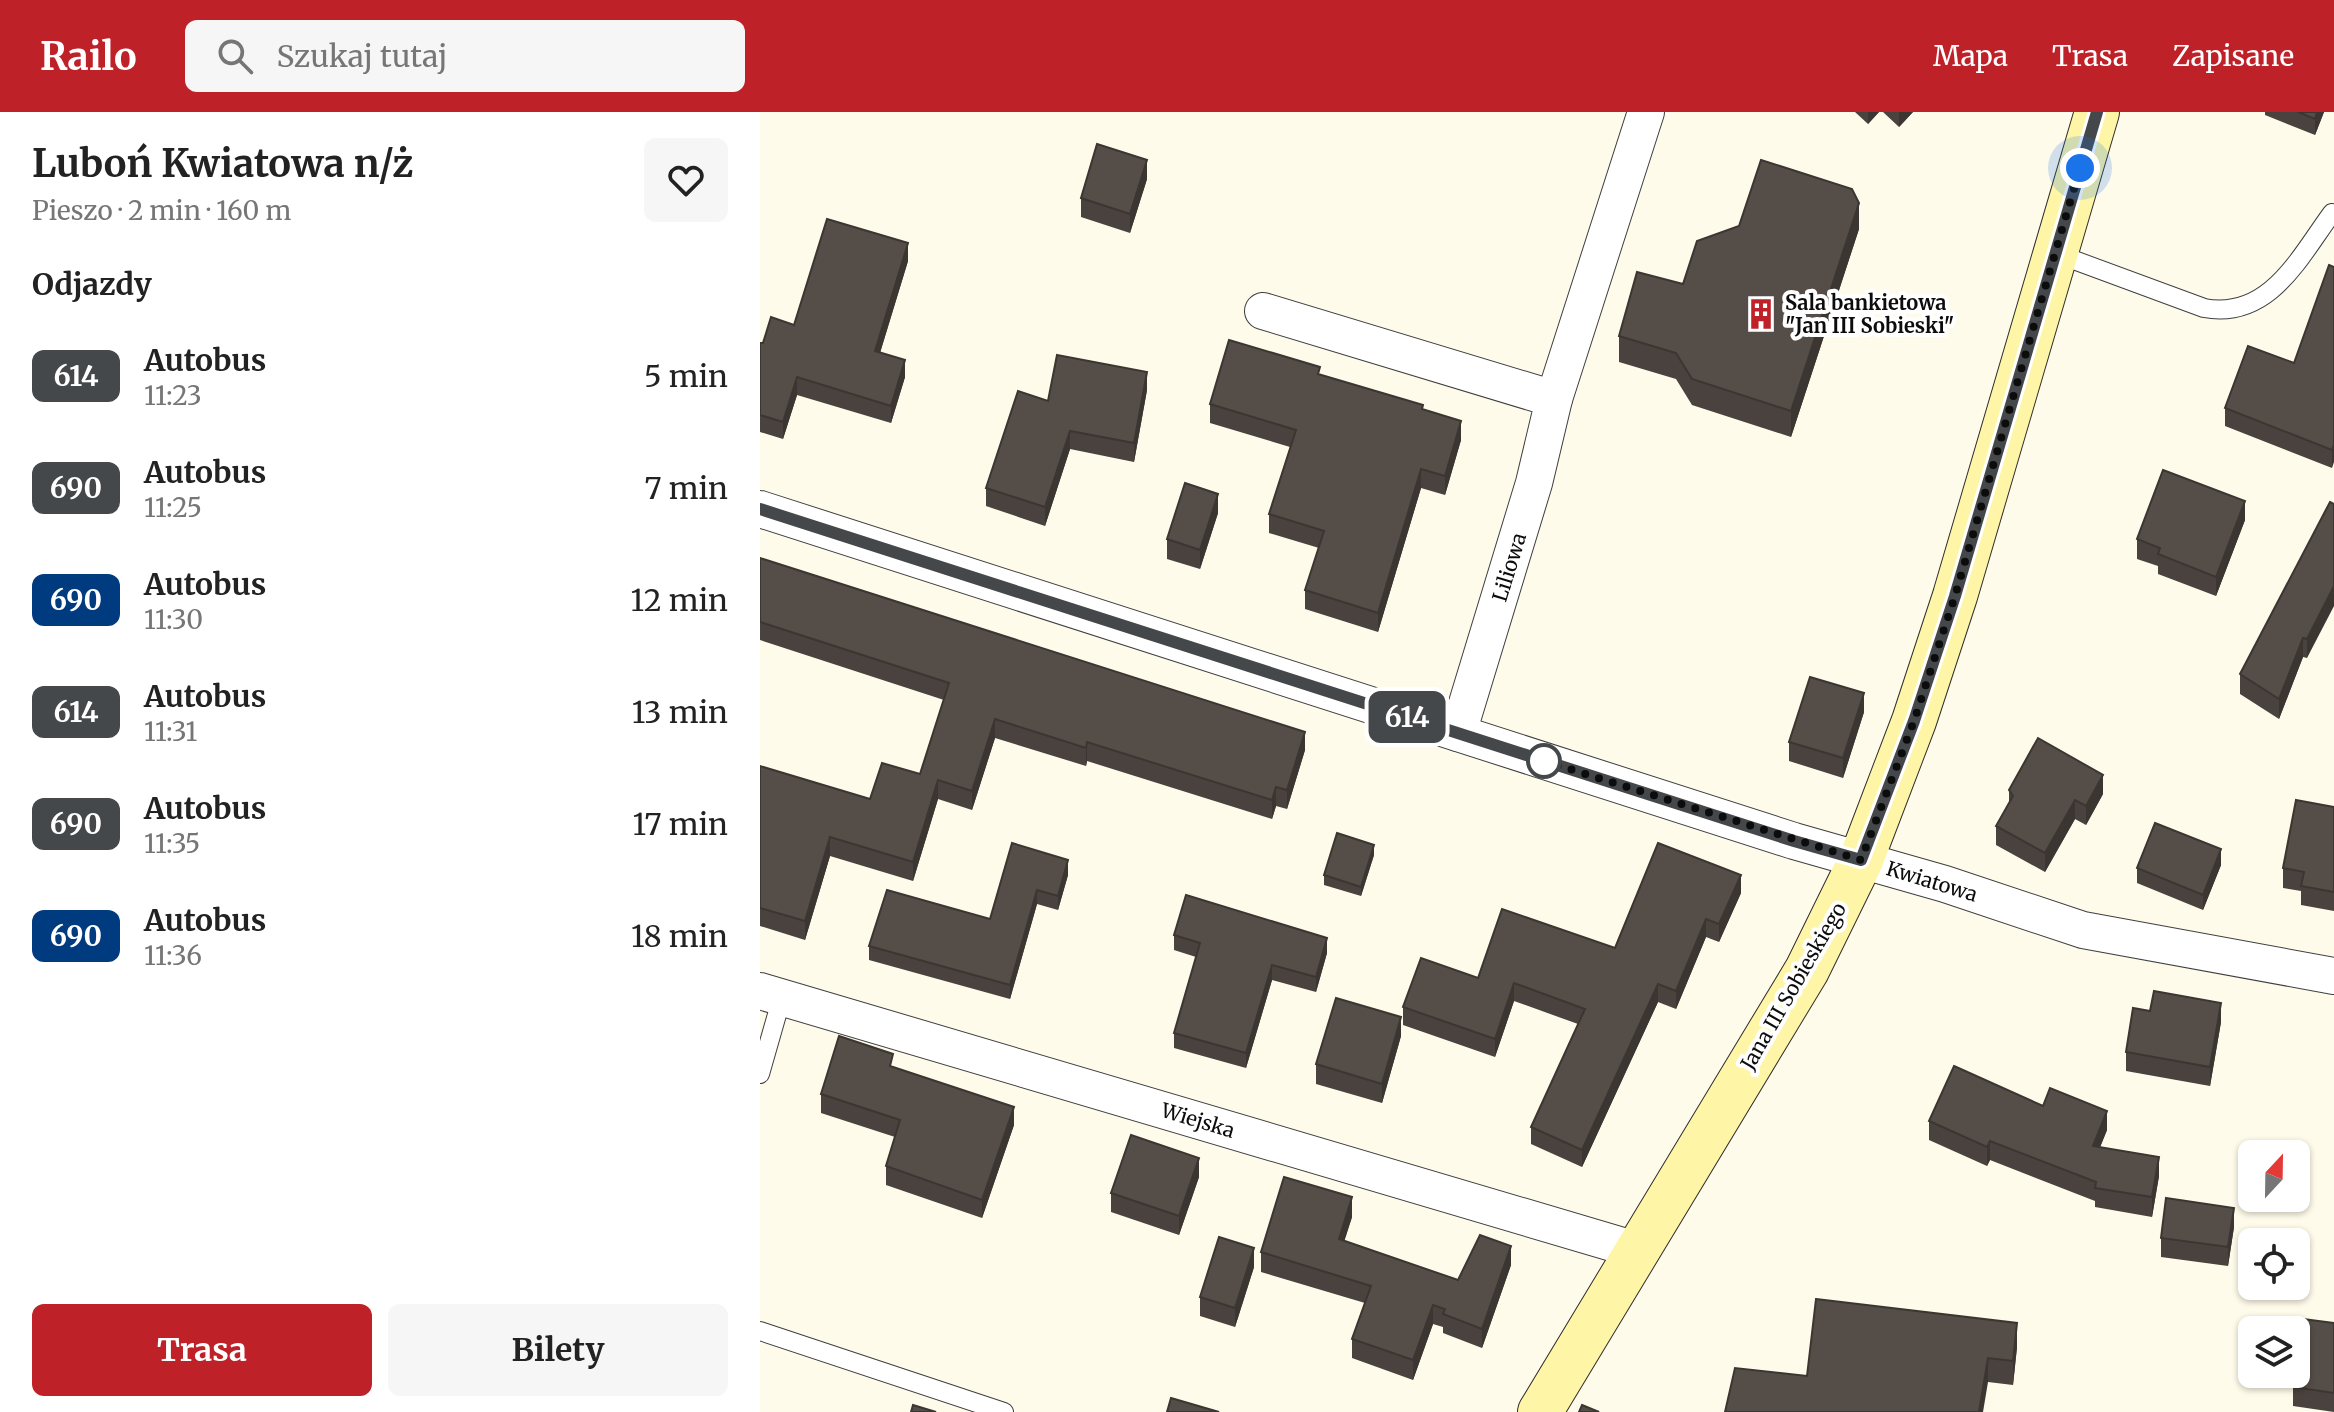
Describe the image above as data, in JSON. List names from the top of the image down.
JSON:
{
  "streets": {
    "street": [
      "Liliowa",
      "Kwiatowa",
      "Jana III Sobieskiego",
      "Wiejska"
    ]
  },
  "crossings": [
    ["Liliowa", "Kwiatowa"],
    ["Kwiatowa", "Jana III Sobieskiego"],
    ["Jana III Sobieskiego", "Wiejska"]
  ],
  "places": {
    "building": ["Sala bankietowa \"Jan III Sobieski\""]
  },
  "lines": ["bus line 614"],
  "north": "top",
  "page": {
    "header": "Railo",
    "search": "Szukaj tutaj",
    "nav": ["Mapa", "Trasa", "Zapisane"],
    "heading": [
      ["Luboń Kwiatowa n/ż", "Pieszo · 2 min · 160 m"],
      "Odjazdy"
    ],
    "on_map": "614",
    "list": [
      {
        "mark": "614",
        "name": "Autobus",
        "note": "11:23",
        "value": "5 min"
      },
      {
        "mark": "690",
        "name": "Autobus",
        "note": "11:25",
        "value": "7 min"
      },
      {
        "mark": "690",
        "name": "Autobus",
        "note": "11:30",
        "value": "12 min"
      },
      {
        "mark": "614",
        "name": "Autobus",
        "note": "11:31",
        "value": "13 min"
      },
      {
        "mark": "690",
        "name": "Autobus",
        "note": "11:35",
        "value": "17 min"
      },
      {
        "mark": "690",
        "name": "Autobus",
        "note": "11:36",
        "value": "18 min"
      }
    ],
    "buttons": ["Trasa", "Bilety"]
  }
}
